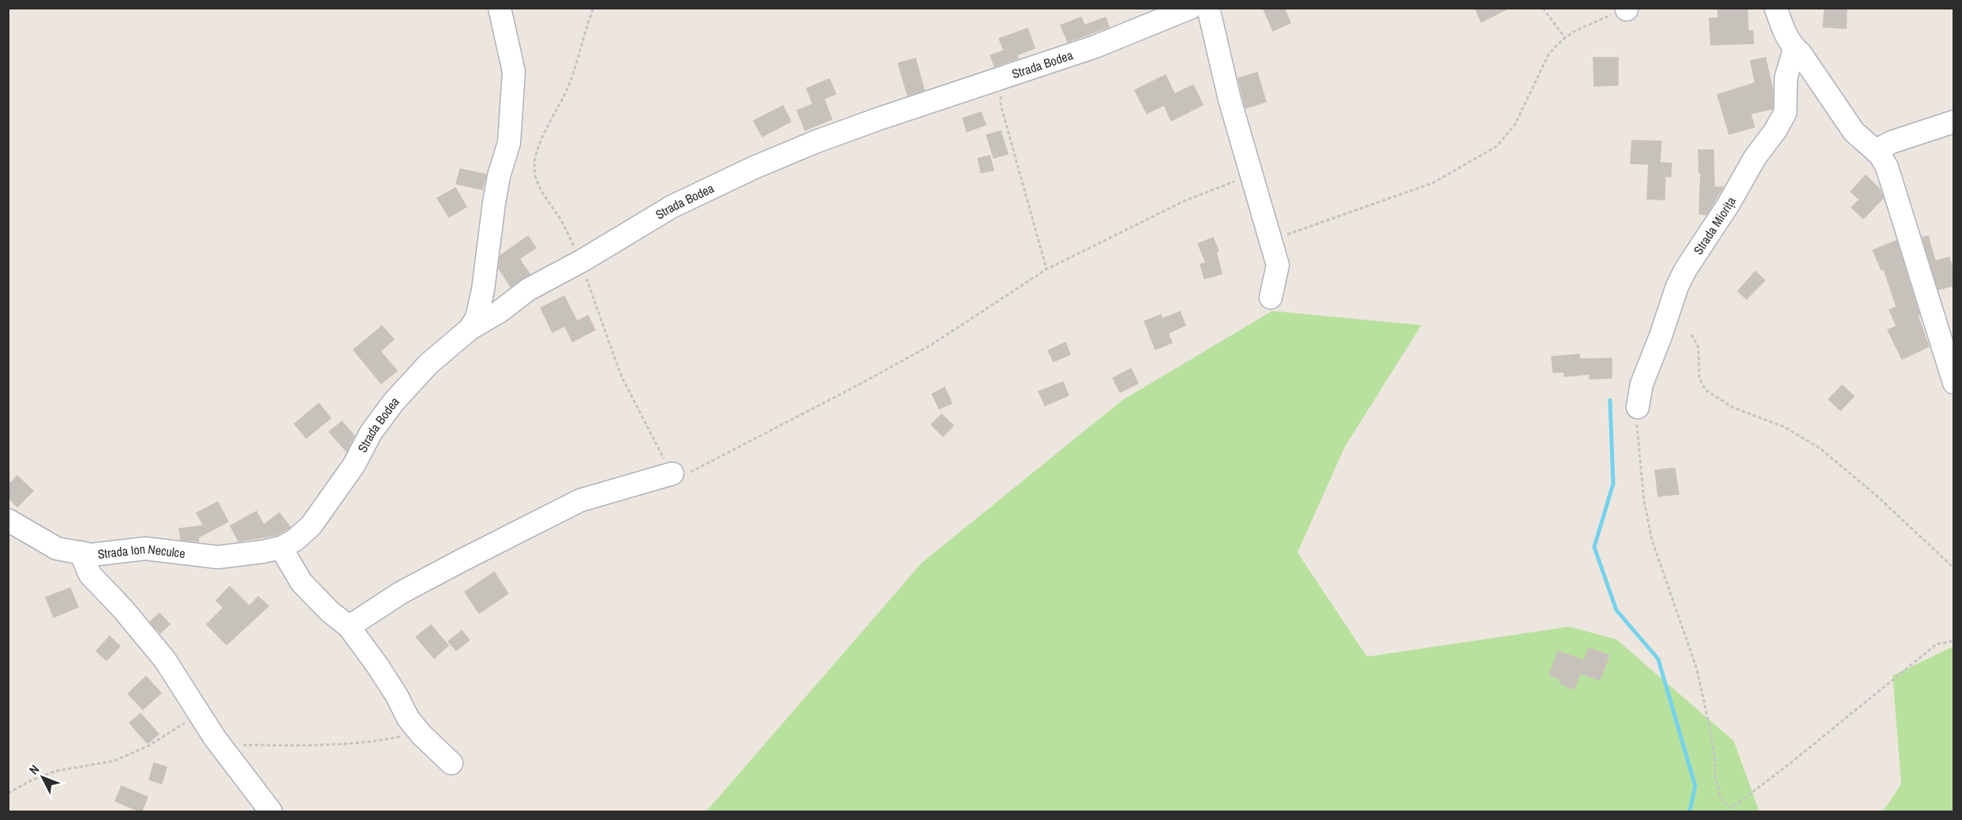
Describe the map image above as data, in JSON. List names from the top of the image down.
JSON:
{
  "streets": {
    "street": ["Strada Bodea", "Strada Miorița", "Strada Ion Neculce"]
  },
  "crossings": [
    ["Strada Bodea", "Strada Ion Neculce"]
  ],
  "north": "top left"
}
